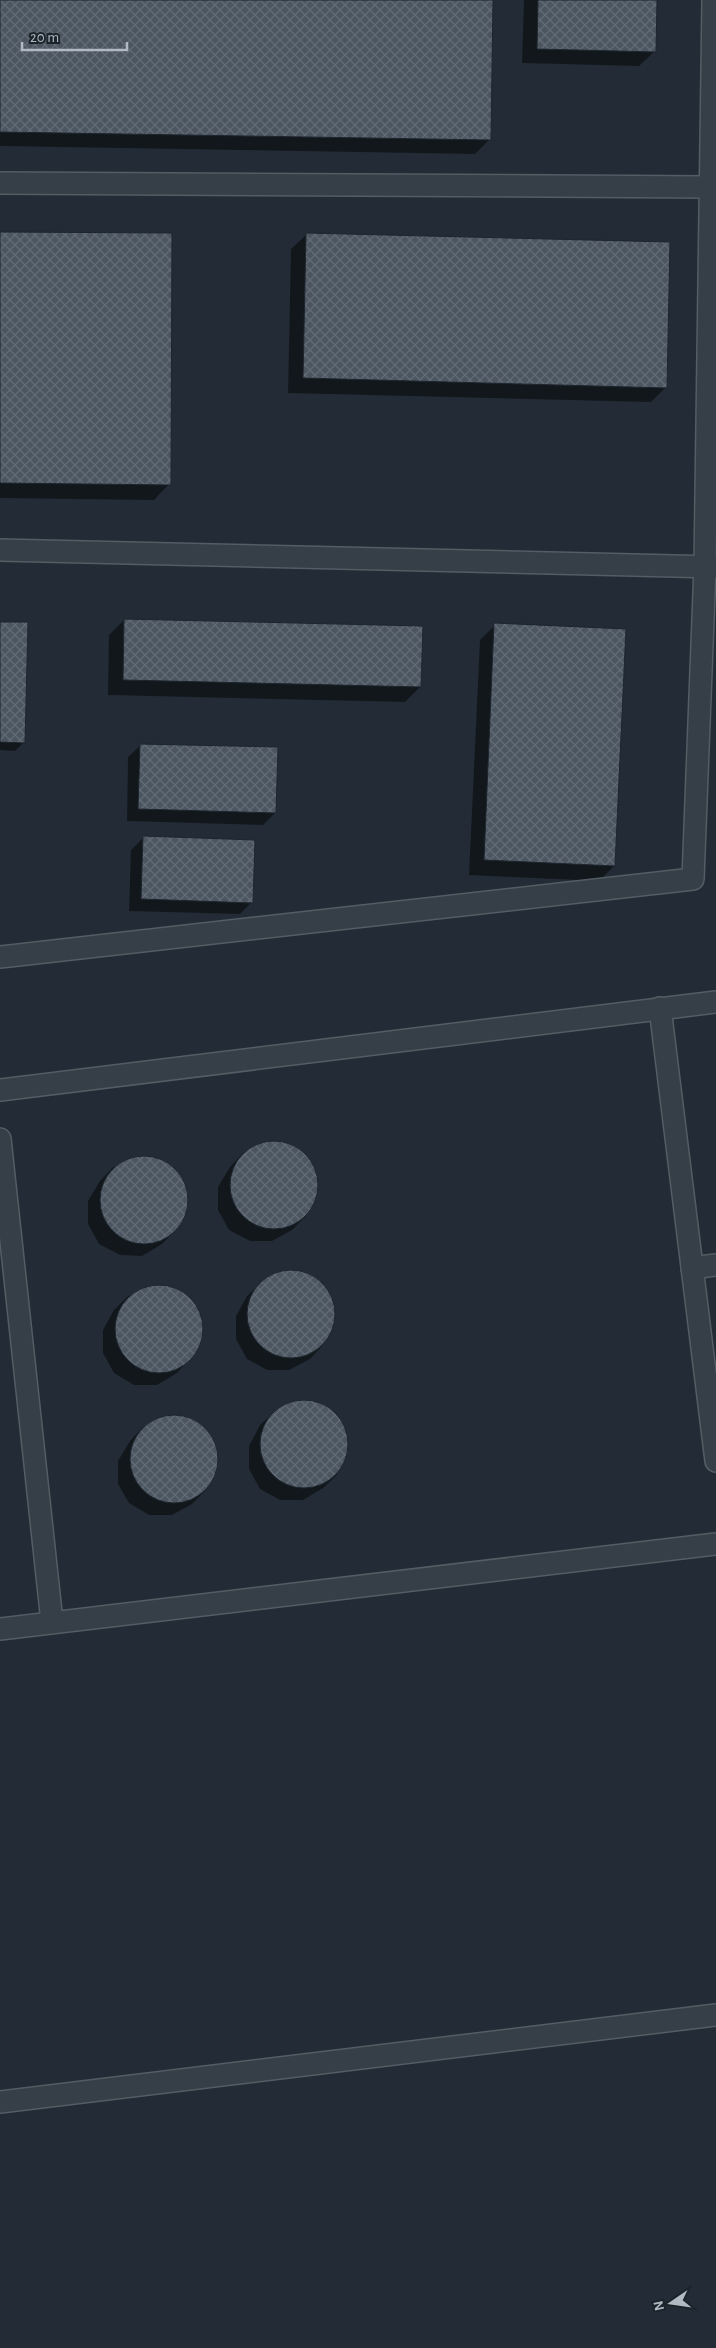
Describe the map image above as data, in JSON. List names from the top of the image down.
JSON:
{
  "scale_bar": "20 m",
  "north": "left"
}
